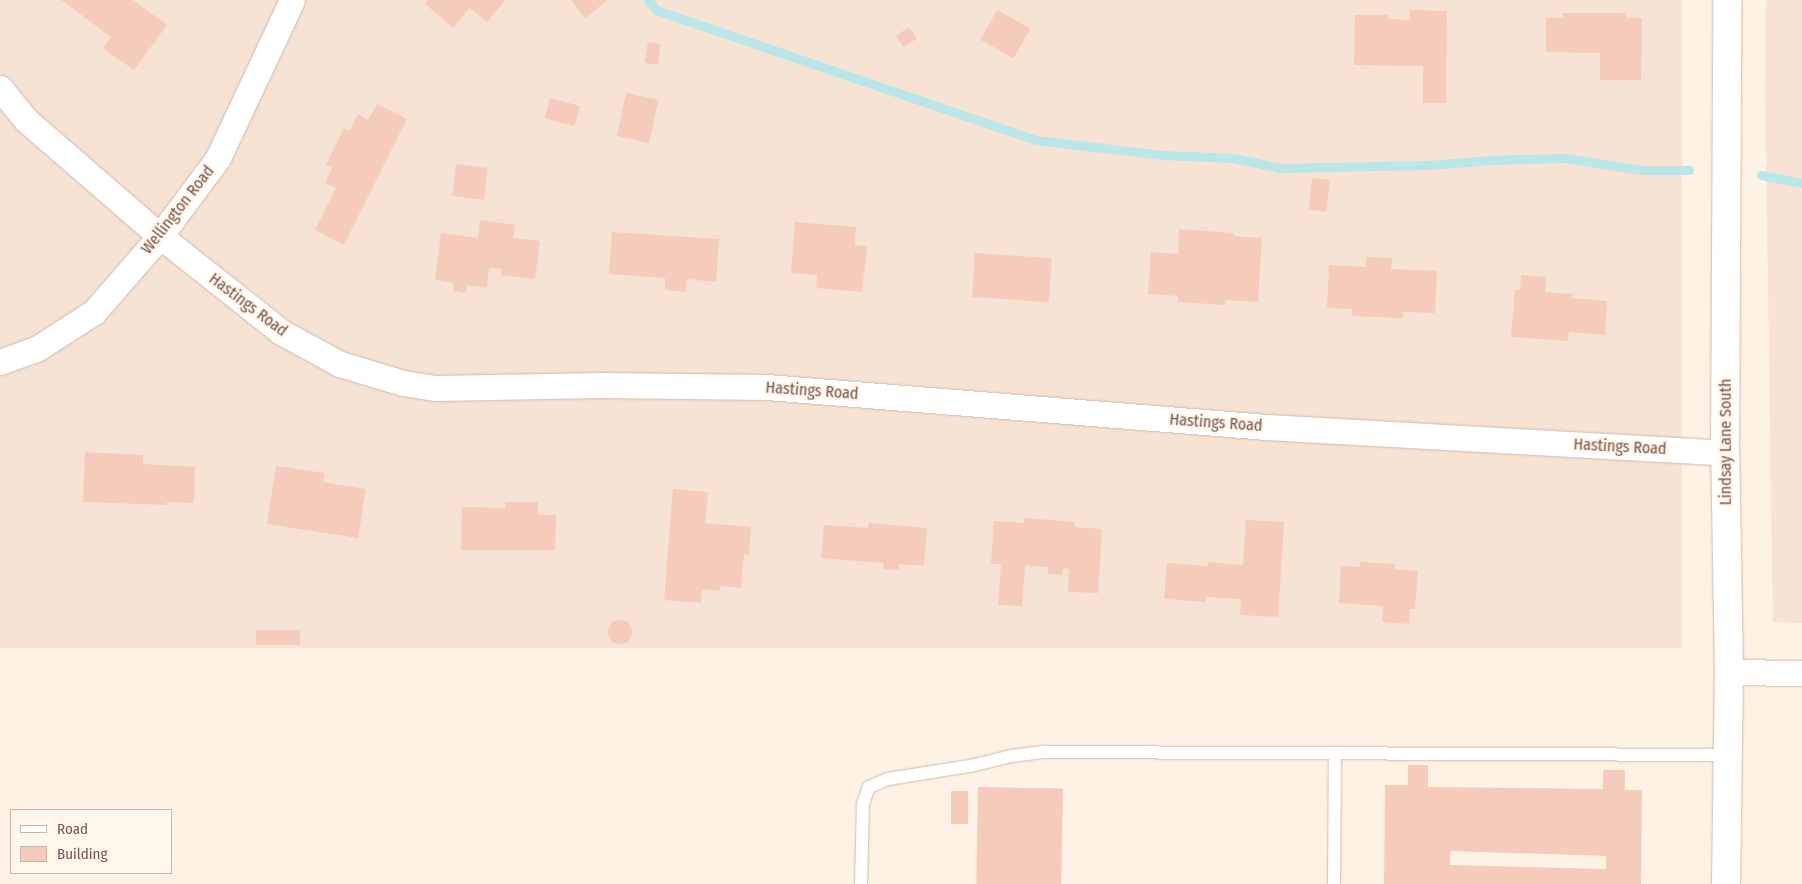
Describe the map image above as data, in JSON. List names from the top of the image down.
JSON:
{
  "streets": {
    "street": ["Wellington Road", "Hastings Road", "Lindsay Lane South"]
  },
  "crossings": [
    ["Wellington Road", "Hastings Road"],
    ["Hastings Road", "Lindsay Lane South"]
  ],
  "legend": ["Road", "Building"]
}
